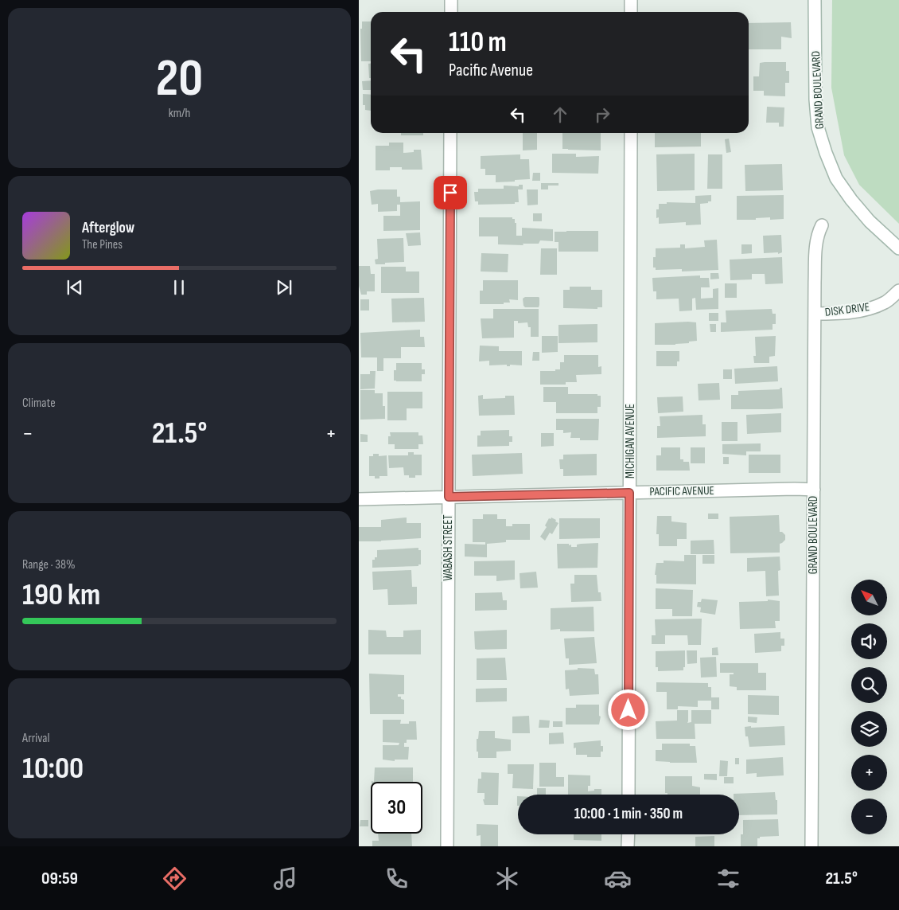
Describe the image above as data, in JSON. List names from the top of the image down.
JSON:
{
  "streets": {
    "street": [
      "GRAND BOULEVARD",
      "DISK DRIVE",
      "MICHIGAN AVENUE",
      "PACIFIC AVENUE",
      "WABASH STREET"
    ]
  },
  "crossings": [
    ["GRAND BOULEVARD", "DISK DRIVE"],
    ["GRAND BOULEVARD", "PACIFIC AVENUE"],
    ["MICHIGAN AVENUE", "PACIFIC AVENUE"],
    ["PACIFIC AVENUE", "WABASH STREET"]
  ],
  "north": "top left",
  "page": {
    "tile": [
      ["20", "km/h"],
      "Climate",
      ["Range · 38%", "190 km"],
      ["Arrival", "10:00"]
    ],
    "turn": ["110 m", "Pacific Avenue"],
    "song": ["Afterglow", "The Pines"],
    "heat": ["−", "21.5°", "+"],
    "map_buttons": ["+", "−"],
    "limit": "30",
    "trip": "10:00 · 1 min · 350 m",
    "tabs": ["09:59", "21.5°"]
  }
}
